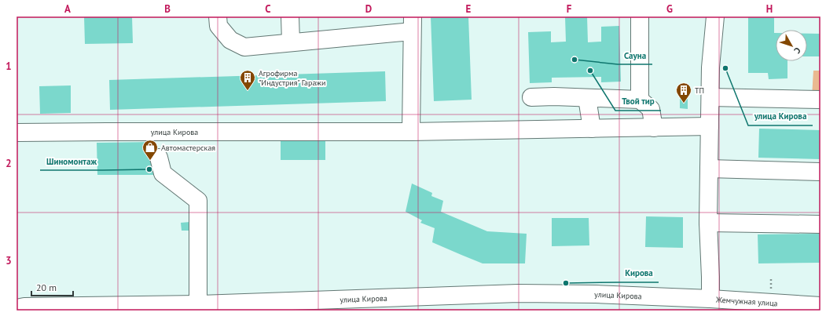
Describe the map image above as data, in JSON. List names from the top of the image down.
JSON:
{
  "streets": {
    "street": ["улица Кирова", "Жемчужная улица"]
  },
  "crossings": [
    ["улица Кирова", "Жемчужная улица"]
  ],
  "places": {
    "other": [
      "Сауна",
      "улица Кирова",
      "Твой тир",
      "Шиномонтаж",
      "Кирова"
    ],
    "building": ["Агрофирма \"Индустрия\" Гаражи", "ТП"],
    "shop": ["Автомастерская"]
  },
  "scale_bar": "20 m",
  "north": "bottom right",
  "grid": {
    "columns": [
      "A",
      "B",
      "C",
      "D",
      "E",
      "F",
      "G",
      "H"
    ],
    "rows": ["1", "2", "3"]
  }
}
